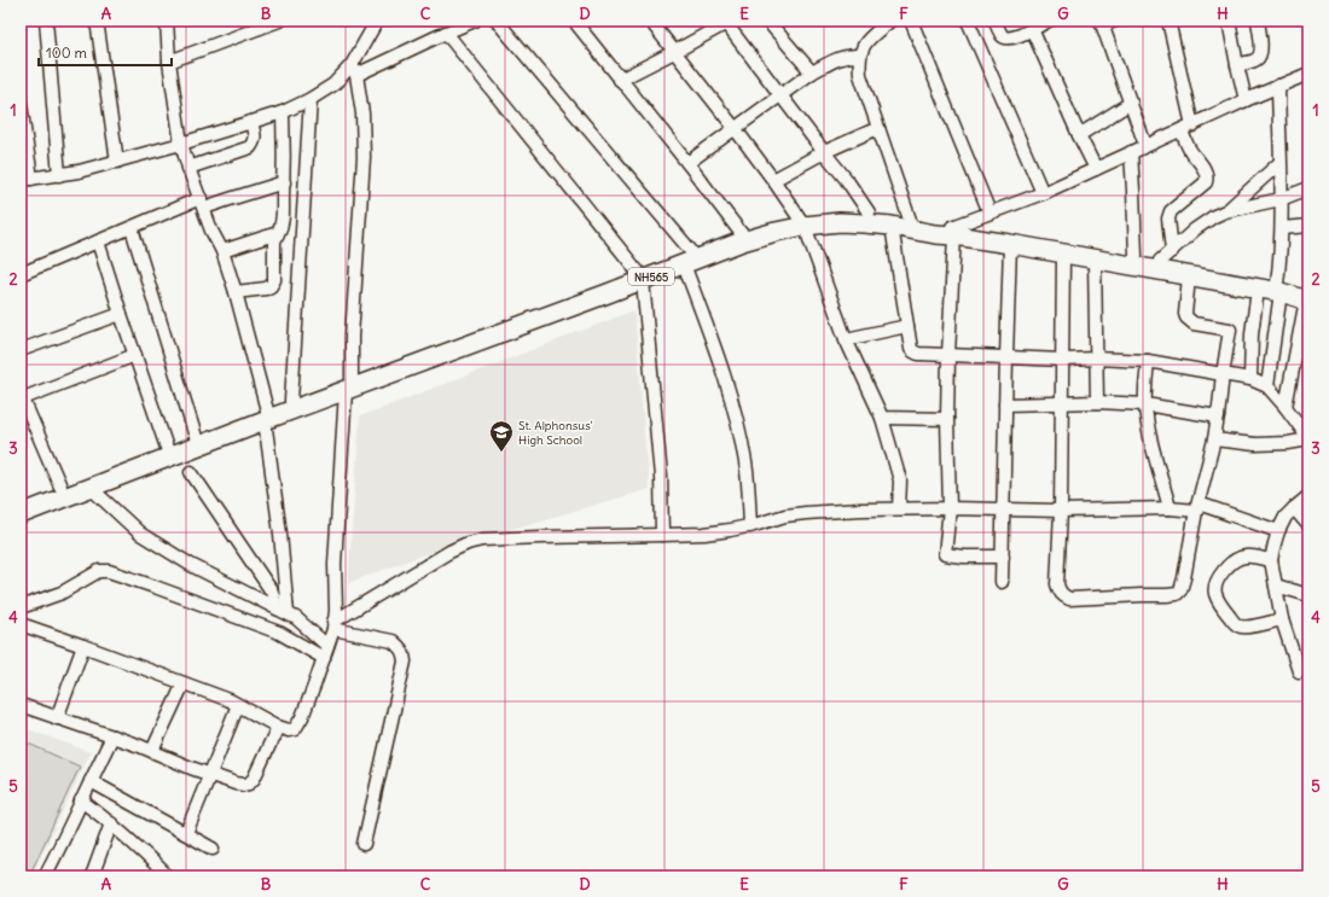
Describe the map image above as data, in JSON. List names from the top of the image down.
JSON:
{
  "streets": {
    "highway": ["NH565"]
  },
  "places": {
    "school or university": ["St. Alphonsus' High School"]
  },
  "scale_bar": "100 m",
  "grid": {
    "columns": [
      "A",
      "B",
      "C",
      "D",
      "E",
      "F",
      "G",
      "H"
    ],
    "rows": [
      "1",
      "2",
      "3",
      "4",
      "5"
    ]
  }
}
